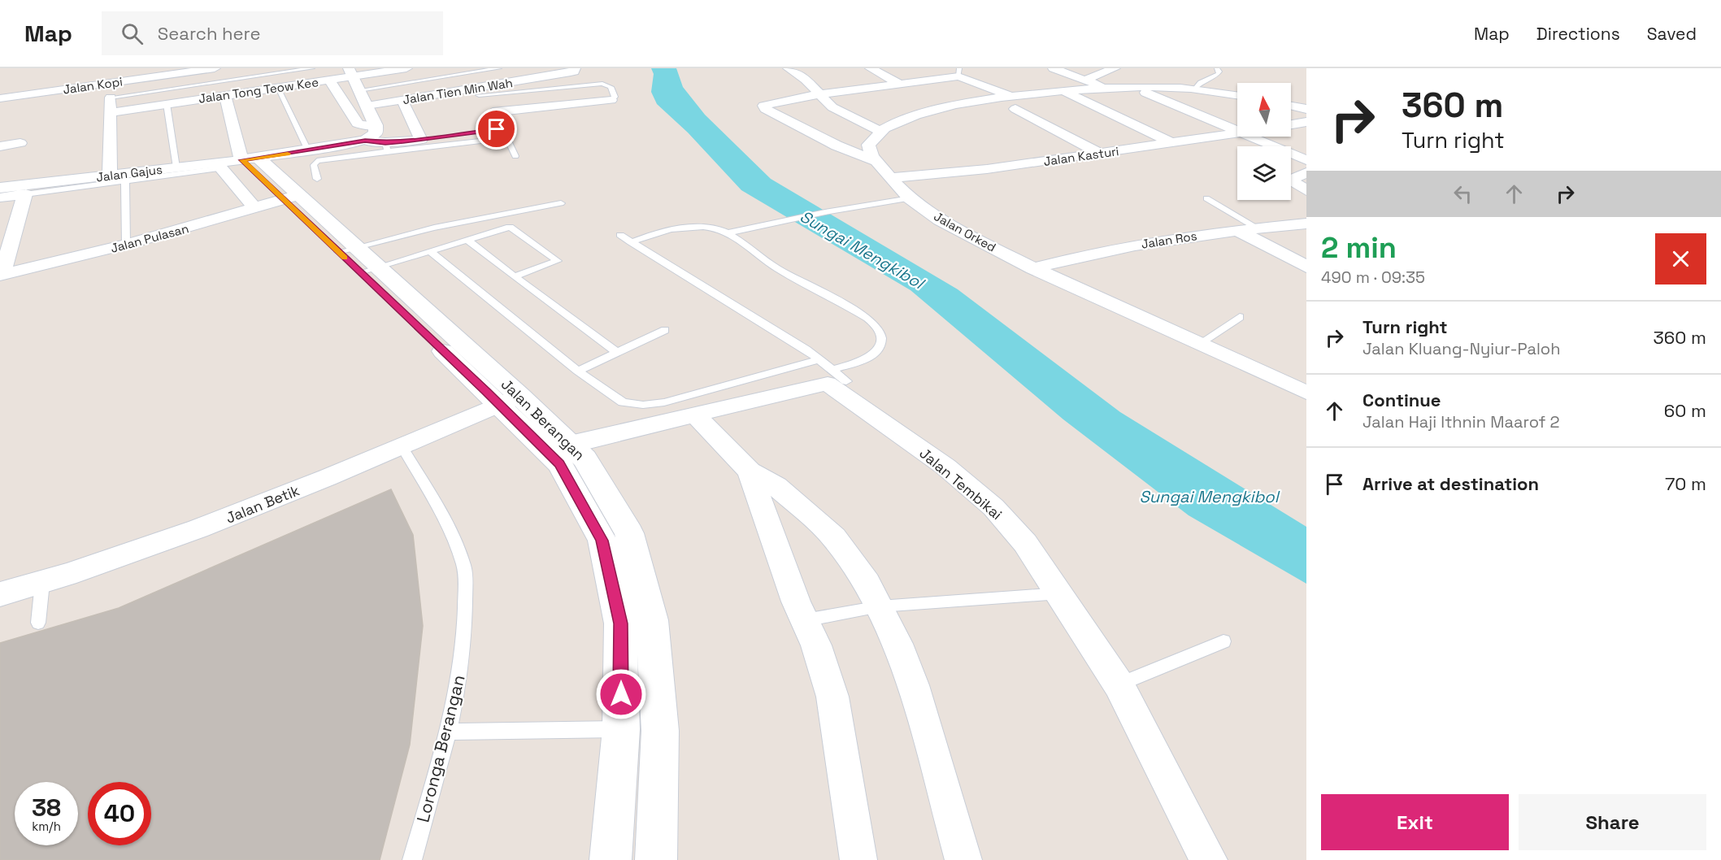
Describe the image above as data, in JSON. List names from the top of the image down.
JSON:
{
  "streets": {
    "street": [
      "Jalan Kopi",
      "Jalan Tong Teow Kee",
      "Jalan Tien Min Wah",
      "Jalan Kasturi",
      "Jalan Gajus",
      "Jalan Orked",
      "Jalan Pulasan",
      "Jalan Ros",
      "Jalan Berangan",
      "Jalan Tembikai",
      "Jalan Betik"
    ],
    "lane": ["Loronga Berangan"]
  },
  "crossings": [
    ["Jalan Kasturi", "Jalan Orked"],
    ["Jalan Gajus", "Jalan Berangan"],
    ["Jalan Orked", "Jalan Ros"],
    ["Jalan Pulasan", "Jalan Berangan"],
    ["Jalan Berangan", "Jalan Tembikai"],
    ["Jalan Berangan", "Jalan Betik"],
    ["Jalan Betik", "Loronga Berangan"]
  ],
  "water": ["Sungai Mengkibol"],
  "north": "top",
  "page": {
    "header": "Map",
    "search": "Search here",
    "nav": ["Map", "Directions", "Saved"],
    "turn": ["360 m", "Turn right"],
    "heading": ["2 min", "490 m · 09:35"],
    "list": [
      {
        "name": "Turn right",
        "note": "Jalan Kluang-Nyiur-Paloh",
        "value": "360 m"
      },
      {
        "name": "Continue",
        "note": "Jalan Haji Ithnin Maarof 2",
        "value": "60 m"
      },
      {
        "name": "Arrive at destination",
        "value": "70 m"
      }
    ],
    "speed": "38 km/h",
    "limit": "40",
    "buttons": ["Exit", "Share"]
  }
}
